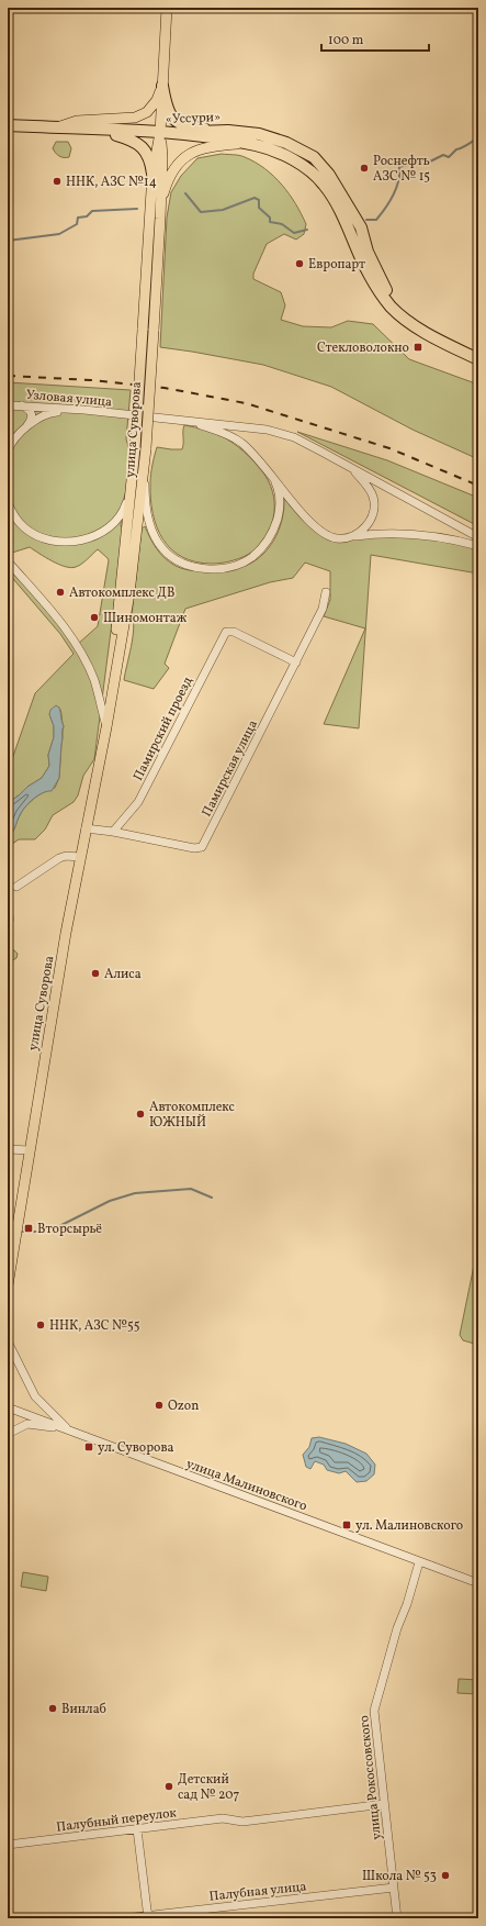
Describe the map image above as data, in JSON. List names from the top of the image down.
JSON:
{
  "streets": {
    "highway": ["«Уссури»"],
    "main road": ["улица Суворова"],
    "street": [
      "Узловая улица",
      "Памирский проезд",
      "Памирская улица",
      "улица Малиновского",
      "улица Рокоссовского",
      "Палубный переулок",
      "Палубная улица"
    ]
  },
  "crossings": [
    ["«Уссури»", "улица Суворова"],
    ["улица Суворова", "Памирская улица"],
    ["Памирский проезд", "Памирская улица"],
    ["улица Малиновского", "улица Рокоссовского"],
    ["улица Рокоссовского", "Палубный переулок"],
    ["улица Рокоссовского", "Палубная улица"]
  ],
  "places": {
    "other": [
      "Роснефть АЗС № 15",
      "ННК, АЗС №14",
      "Европарт",
      "Автокомплекс ДВ",
      "Шиномонтаж",
      "Алиса",
      "Автокомплекс ЮЖНЫЙ",
      "ННК, АЗС №55",
      "Ozon",
      "Винлаб",
      "Детский сад № 207",
      "Школа № 53"
    ],
    "transit": [
      "Стекловолокно",
      "Вторсырьё",
      "ул. Суворова",
      "ул. Малиновского"
    ]
  },
  "scale_bar": "100 m"
}
